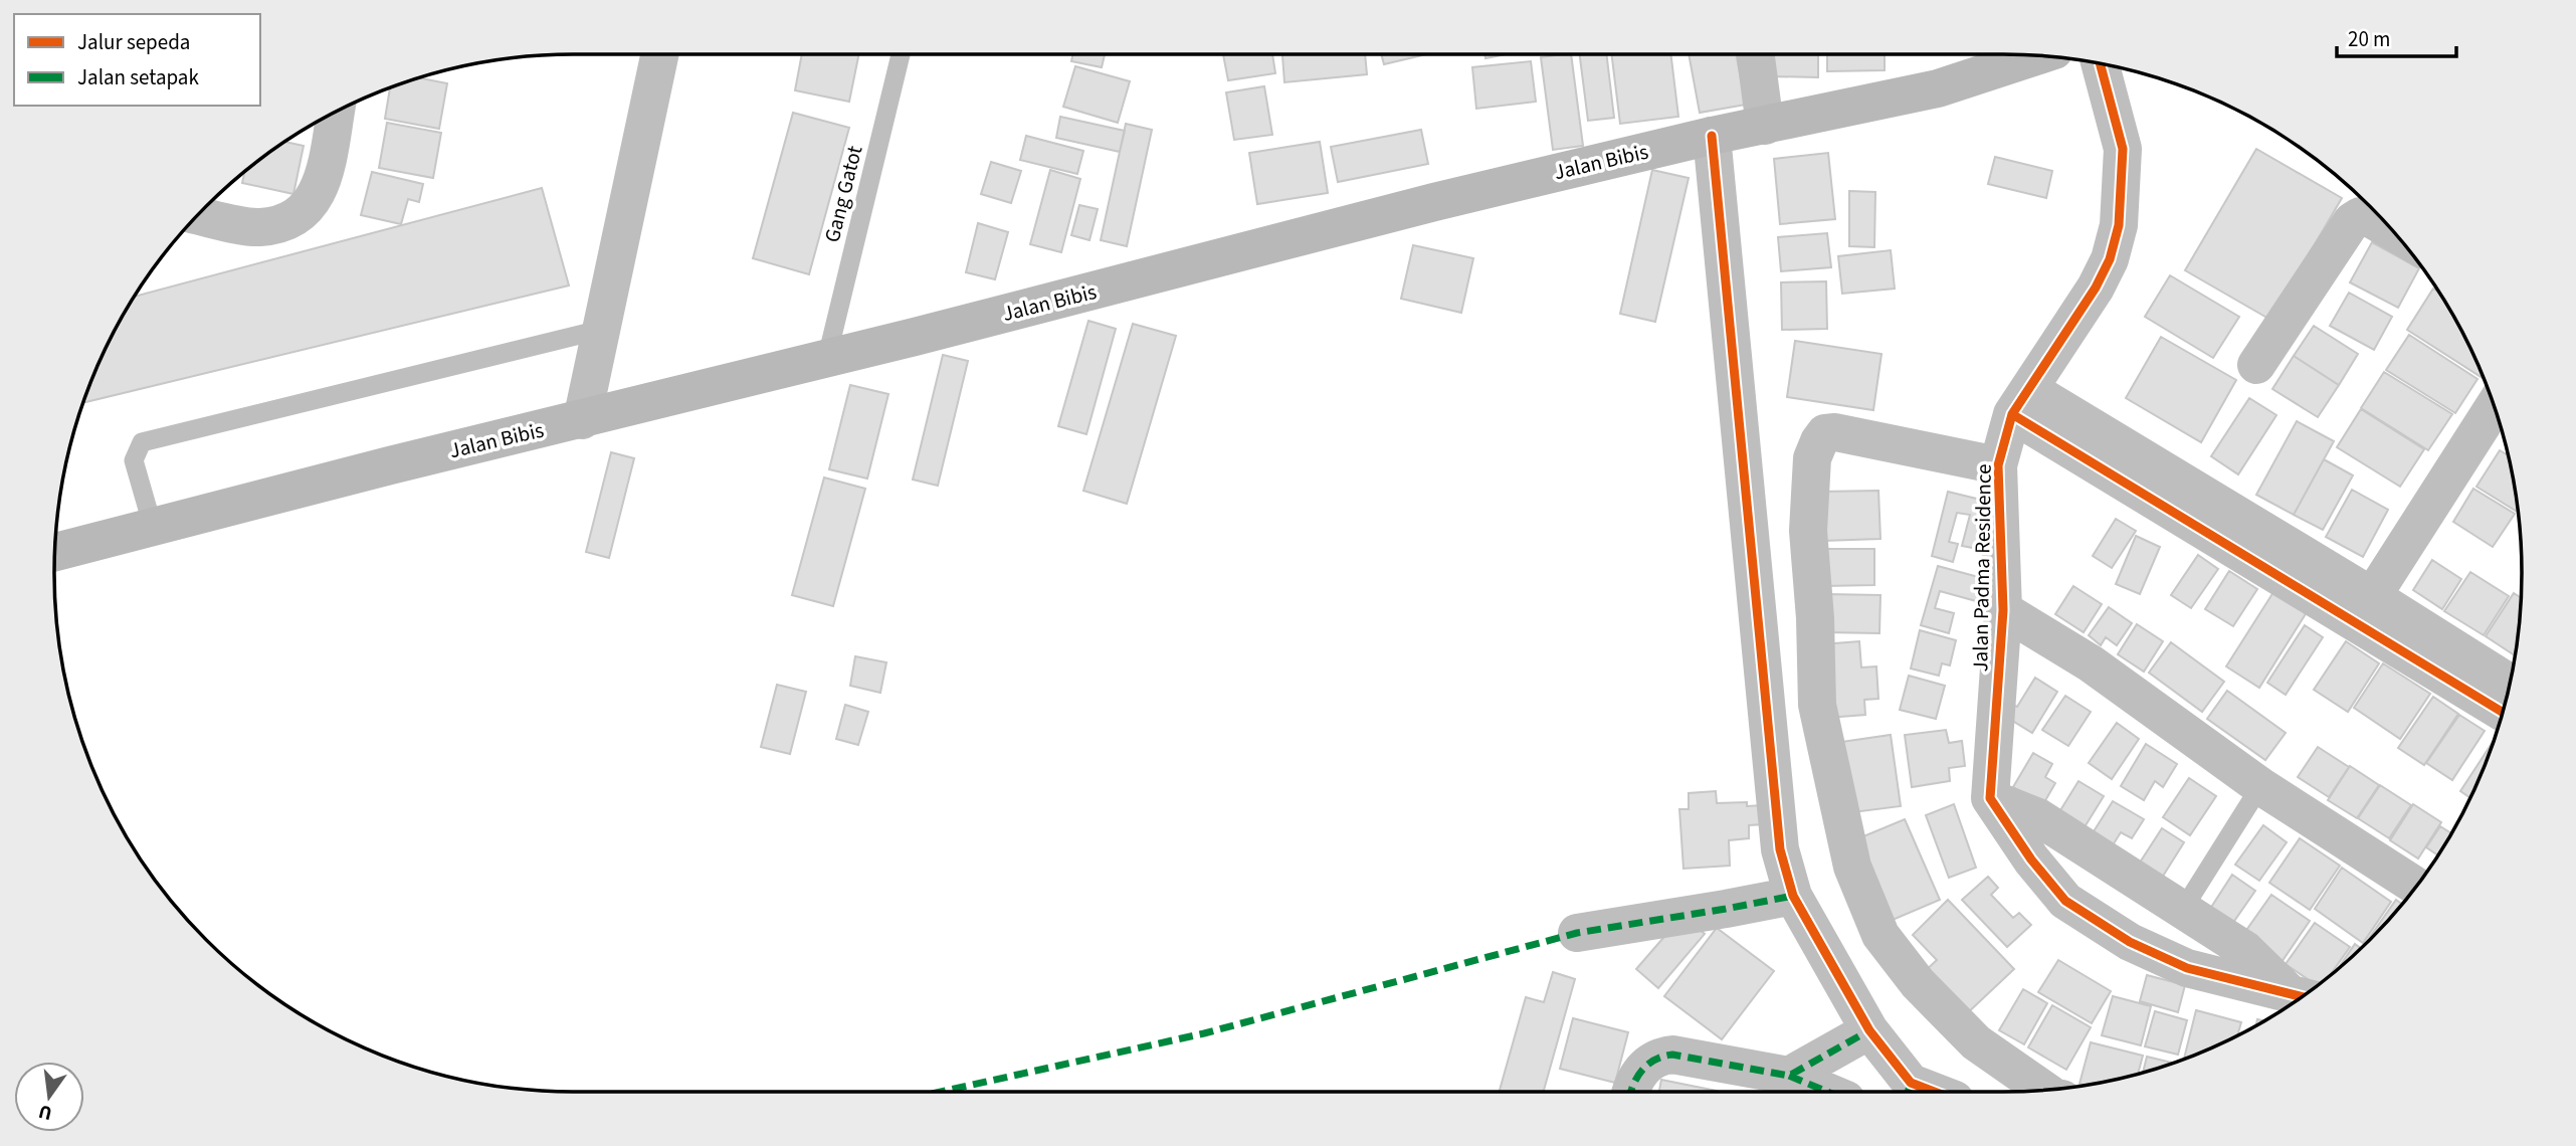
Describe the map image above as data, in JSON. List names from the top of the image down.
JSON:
{
  "streets": {
    "main road": ["Jalan Bibis"],
    "street": ["Jalan Padma Residence"],
    "lane": ["Gang Gatot"]
  },
  "crossings": [
    ["Jalan Bibis", "Gang Gatot"]
  ],
  "legend": ["Jalur sepeda", "Jalan setapak"],
  "scale_bar": "20 m",
  "north": "bottom"
}
